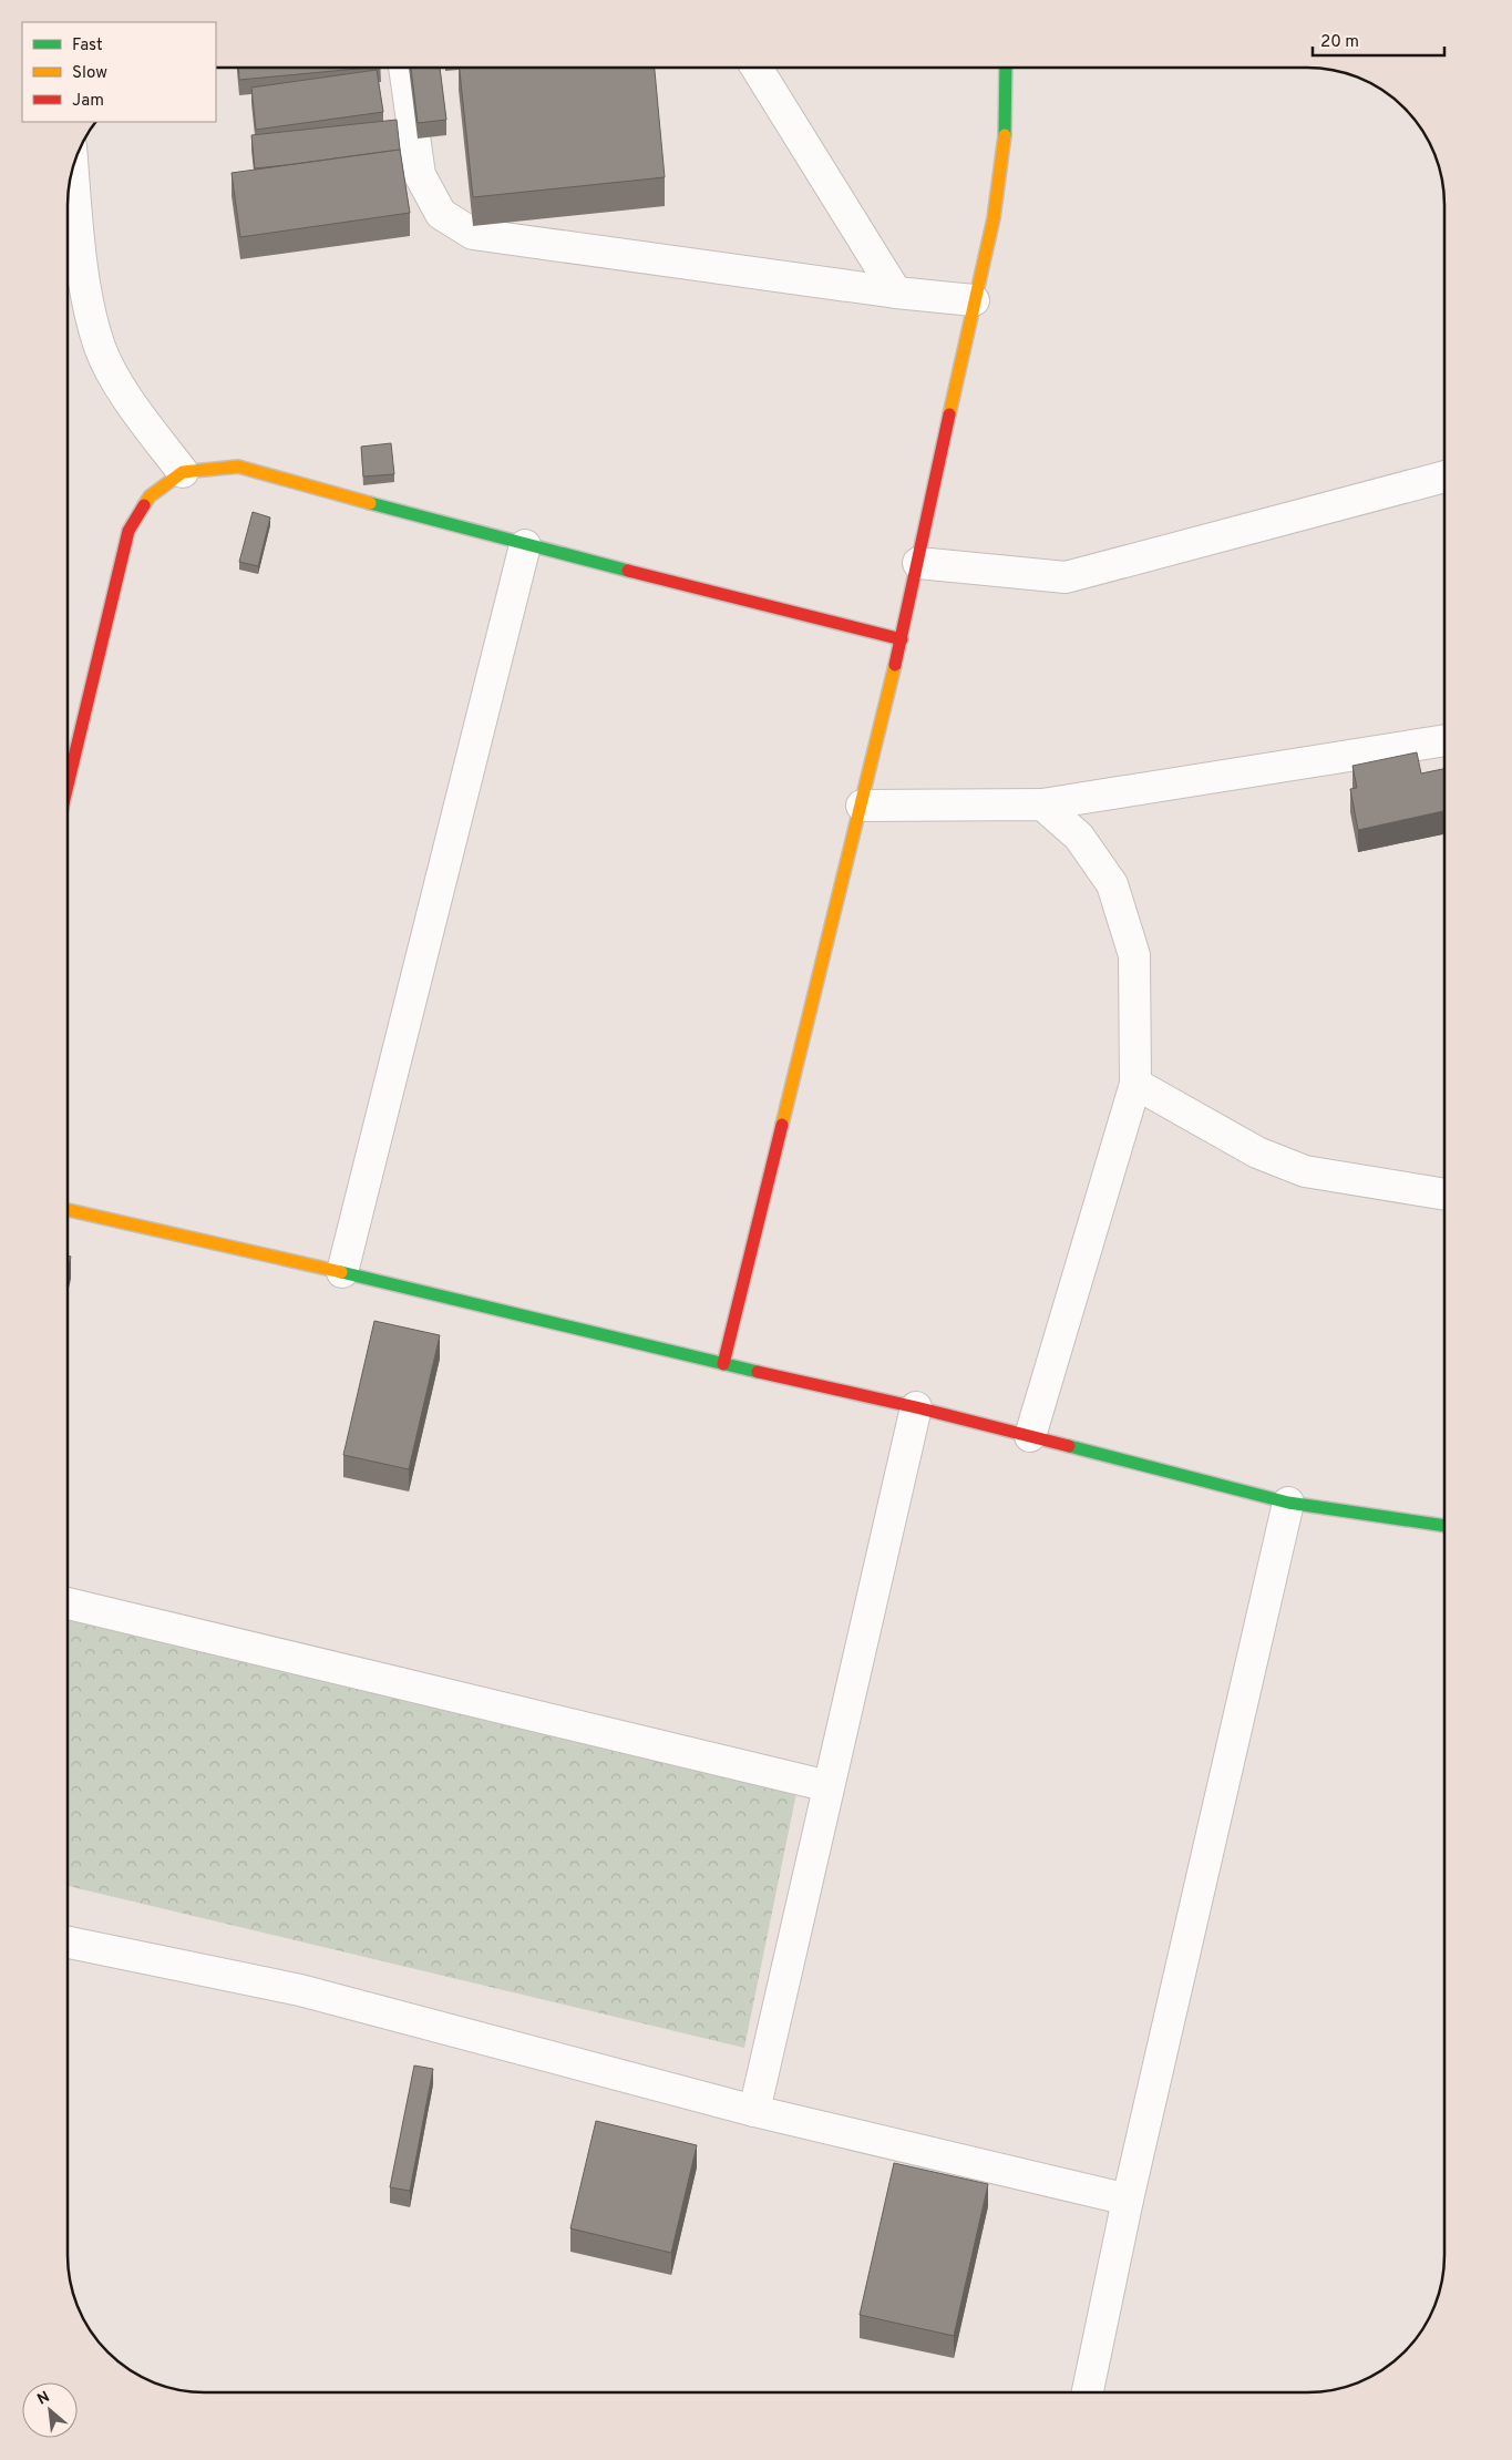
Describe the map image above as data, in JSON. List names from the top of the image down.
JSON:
{
  "legend": ["Fast", "Slow", "Jam"],
  "scale_bar": "20 m",
  "north": "top left"
}
